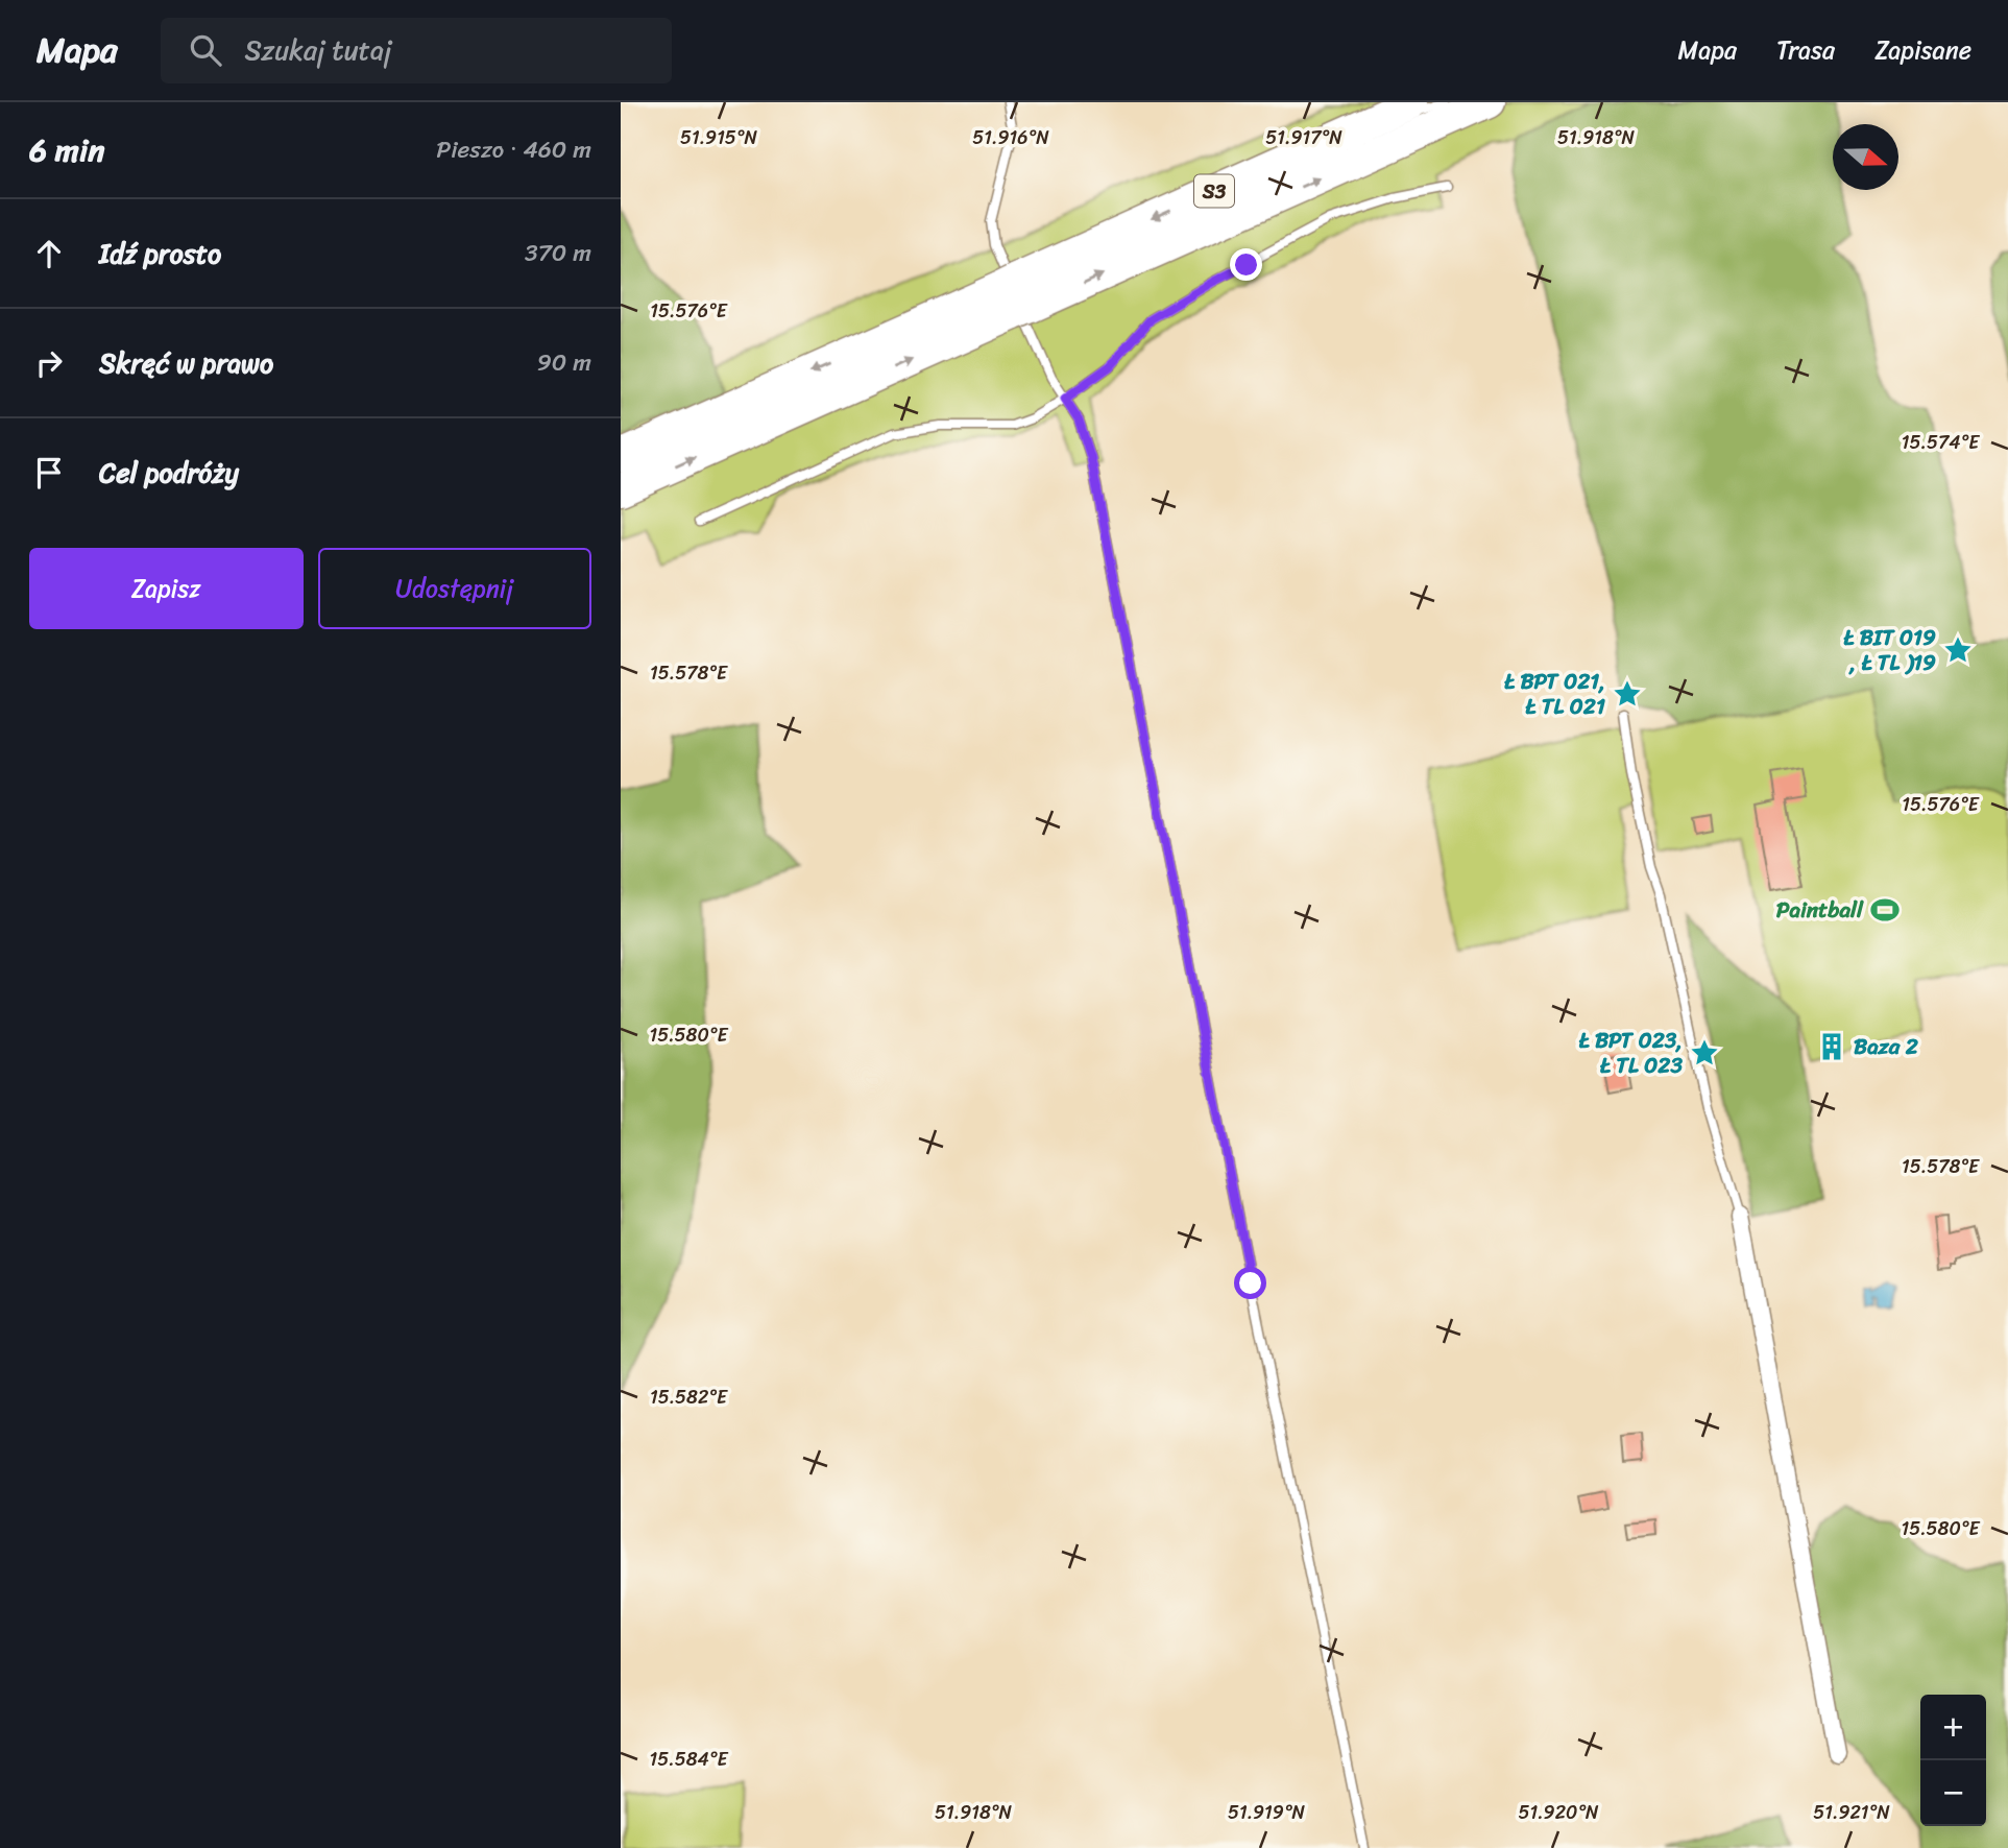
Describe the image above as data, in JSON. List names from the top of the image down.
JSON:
{
  "streets": {
    "highway": ["S3"]
  },
  "places": {
    "place": ["Ł BIT 019 , Ł TL )19", "Ł BPT 021, Ł TL 021", "Ł BPT 023, Ł TL 023"],
    "sports": ["Paintball"],
    "building": ["Baza 2"]
  },
  "north": "right",
  "page": {
    "header": "Mapa",
    "search": "Szukaj tutaj",
    "nav": ["Mapa", "Trasa", "Zapisane"],
    "heading": ["6 min", "Pieszo · 460 m"],
    "list": [
      ["Idź prosto", "370 m"],
      ["Skręć w prawo", "90 m"],
      "Cel podróży"
    ],
    "buttons": ["Zapisz", "Udostępnij"],
    "map_buttons": ["+", "−"]
  },
  "coordinates": [
    "51.917°N",
    "51.918°N",
    "51.915°N",
    "51.916°N",
    "15.576°E",
    "15.574°E",
    "15.578°E",
    "15.580°E",
    "15.582°E",
    "15.584°E",
    "51.919°N",
    "51.920°N",
    "51.921°N"
  ]
}
